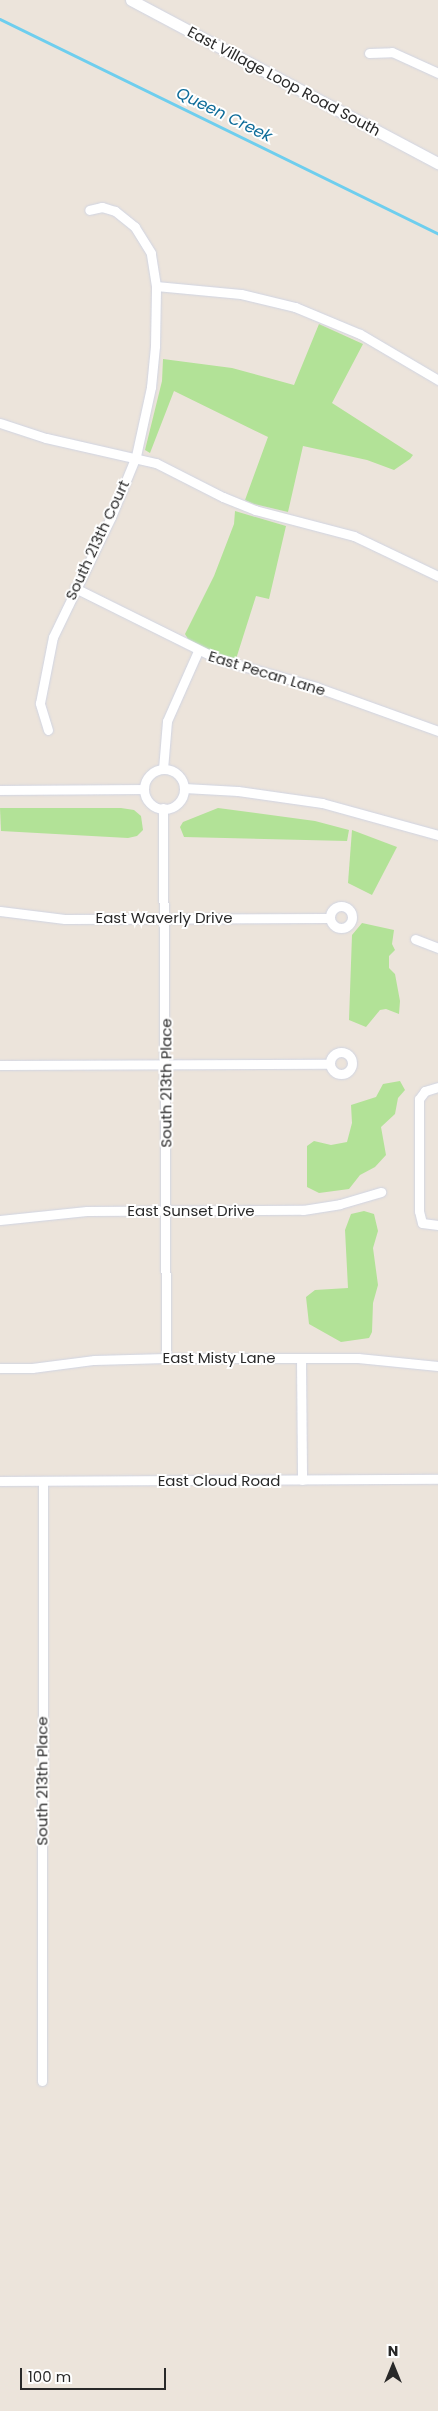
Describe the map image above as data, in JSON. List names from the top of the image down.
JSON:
{
  "streets": {
    "street": [
      "East Village Loop Road South",
      "South 213th Court",
      "East Pecan Lane",
      "East Waverly Drive",
      "South 213th Place",
      "East Sunset Drive",
      "East Misty Lane",
      "East Cloud Road"
    ]
  },
  "crossings": [
    ["South 213th Court", "East Pecan Lane"],
    ["East Waverly Drive", "South 213th Place"],
    ["South 213th Place", "East Sunset Drive"],
    ["South 213th Place", "East Misty Lane"],
    ["South 213th Place", "East Cloud Road"]
  ],
  "water": ["Queen Creek"],
  "scale_bar": "100 m",
  "north": "top"
}
